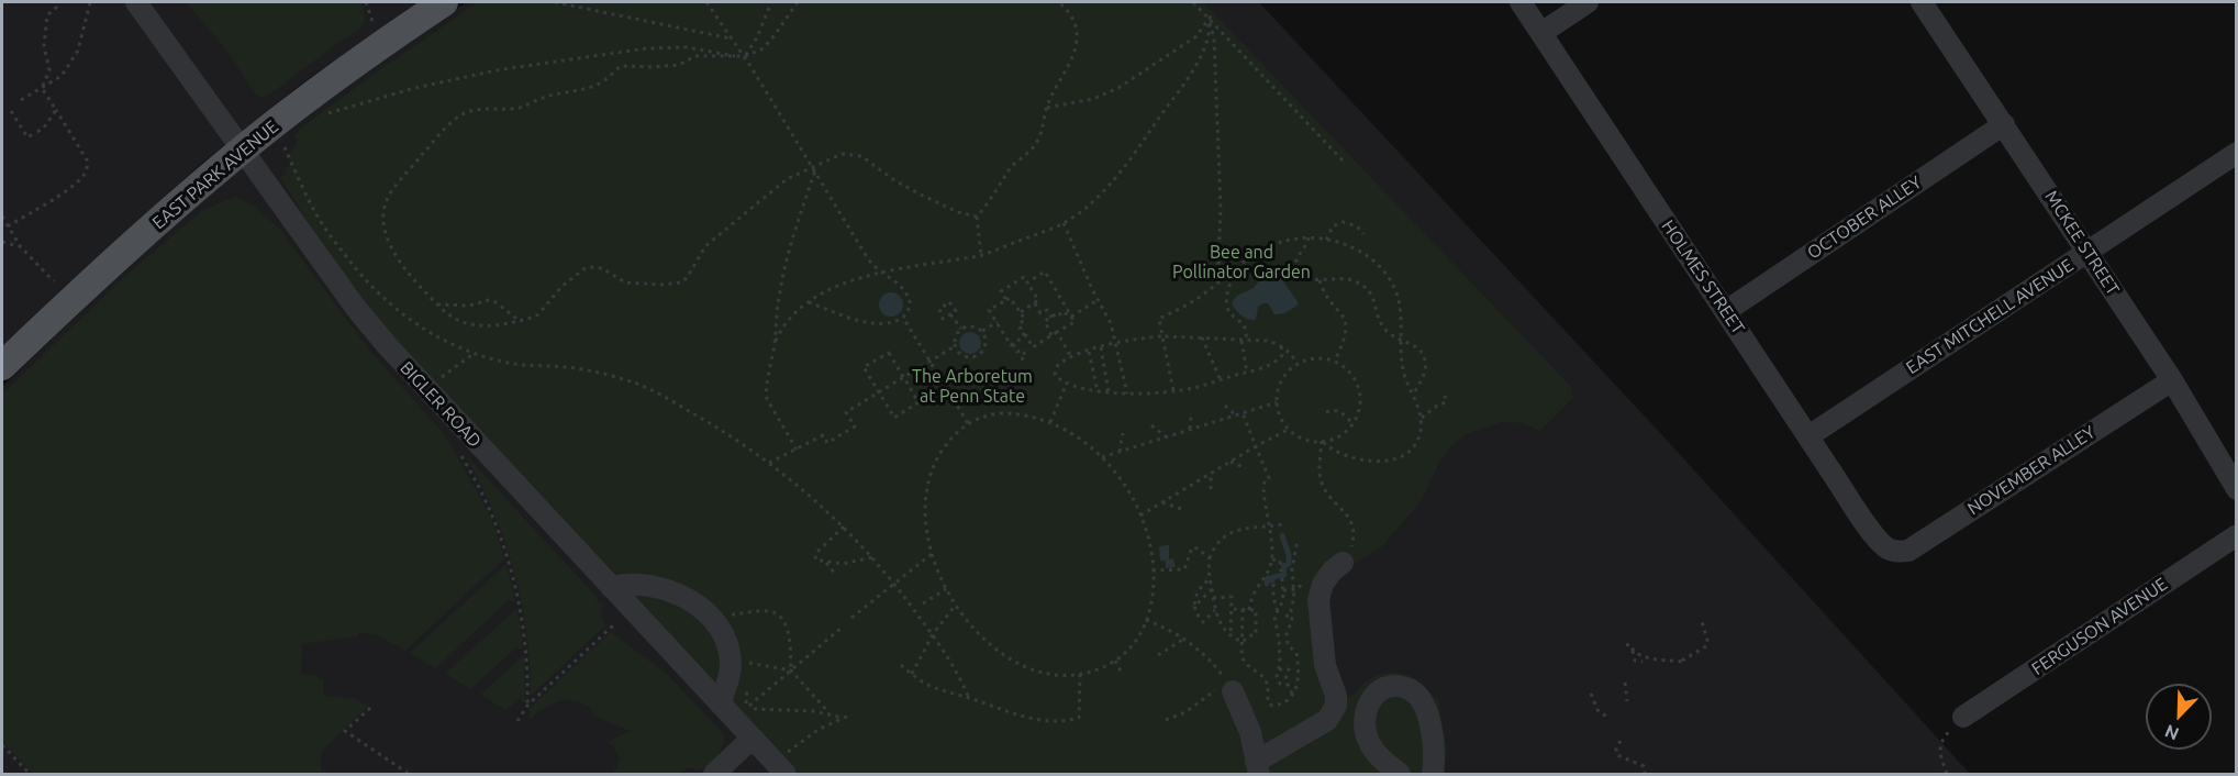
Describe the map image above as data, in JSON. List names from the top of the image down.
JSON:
{
  "streets": {
    "main road": ["EAST PARK AVENUE"],
    "street": [
      "OCTOBER ALLEY",
      "MCKEE STREET",
      "HOLMES STREET",
      "EAST MITCHELL AVENUE",
      "BIGLER ROAD",
      "NOVEMBER ALLEY",
      "FERGUSON AVENUE"
    ]
  },
  "crossings": [
    ["EAST PARK AVENUE", "BIGLER ROAD"],
    ["OCTOBER ALLEY", "MCKEE STREET"],
    ["OCTOBER ALLEY", "HOLMES STREET"],
    ["MCKEE STREET", "EAST MITCHELL AVENUE"],
    ["MCKEE STREET", "NOVEMBER ALLEY"],
    ["HOLMES STREET", "EAST MITCHELL AVENUE"],
    ["HOLMES STREET", "NOVEMBER ALLEY"]
  ],
  "parks": ["Bee and Pollinator Garden", "The Arboretum at Penn State"],
  "north": "bottom left"
}
